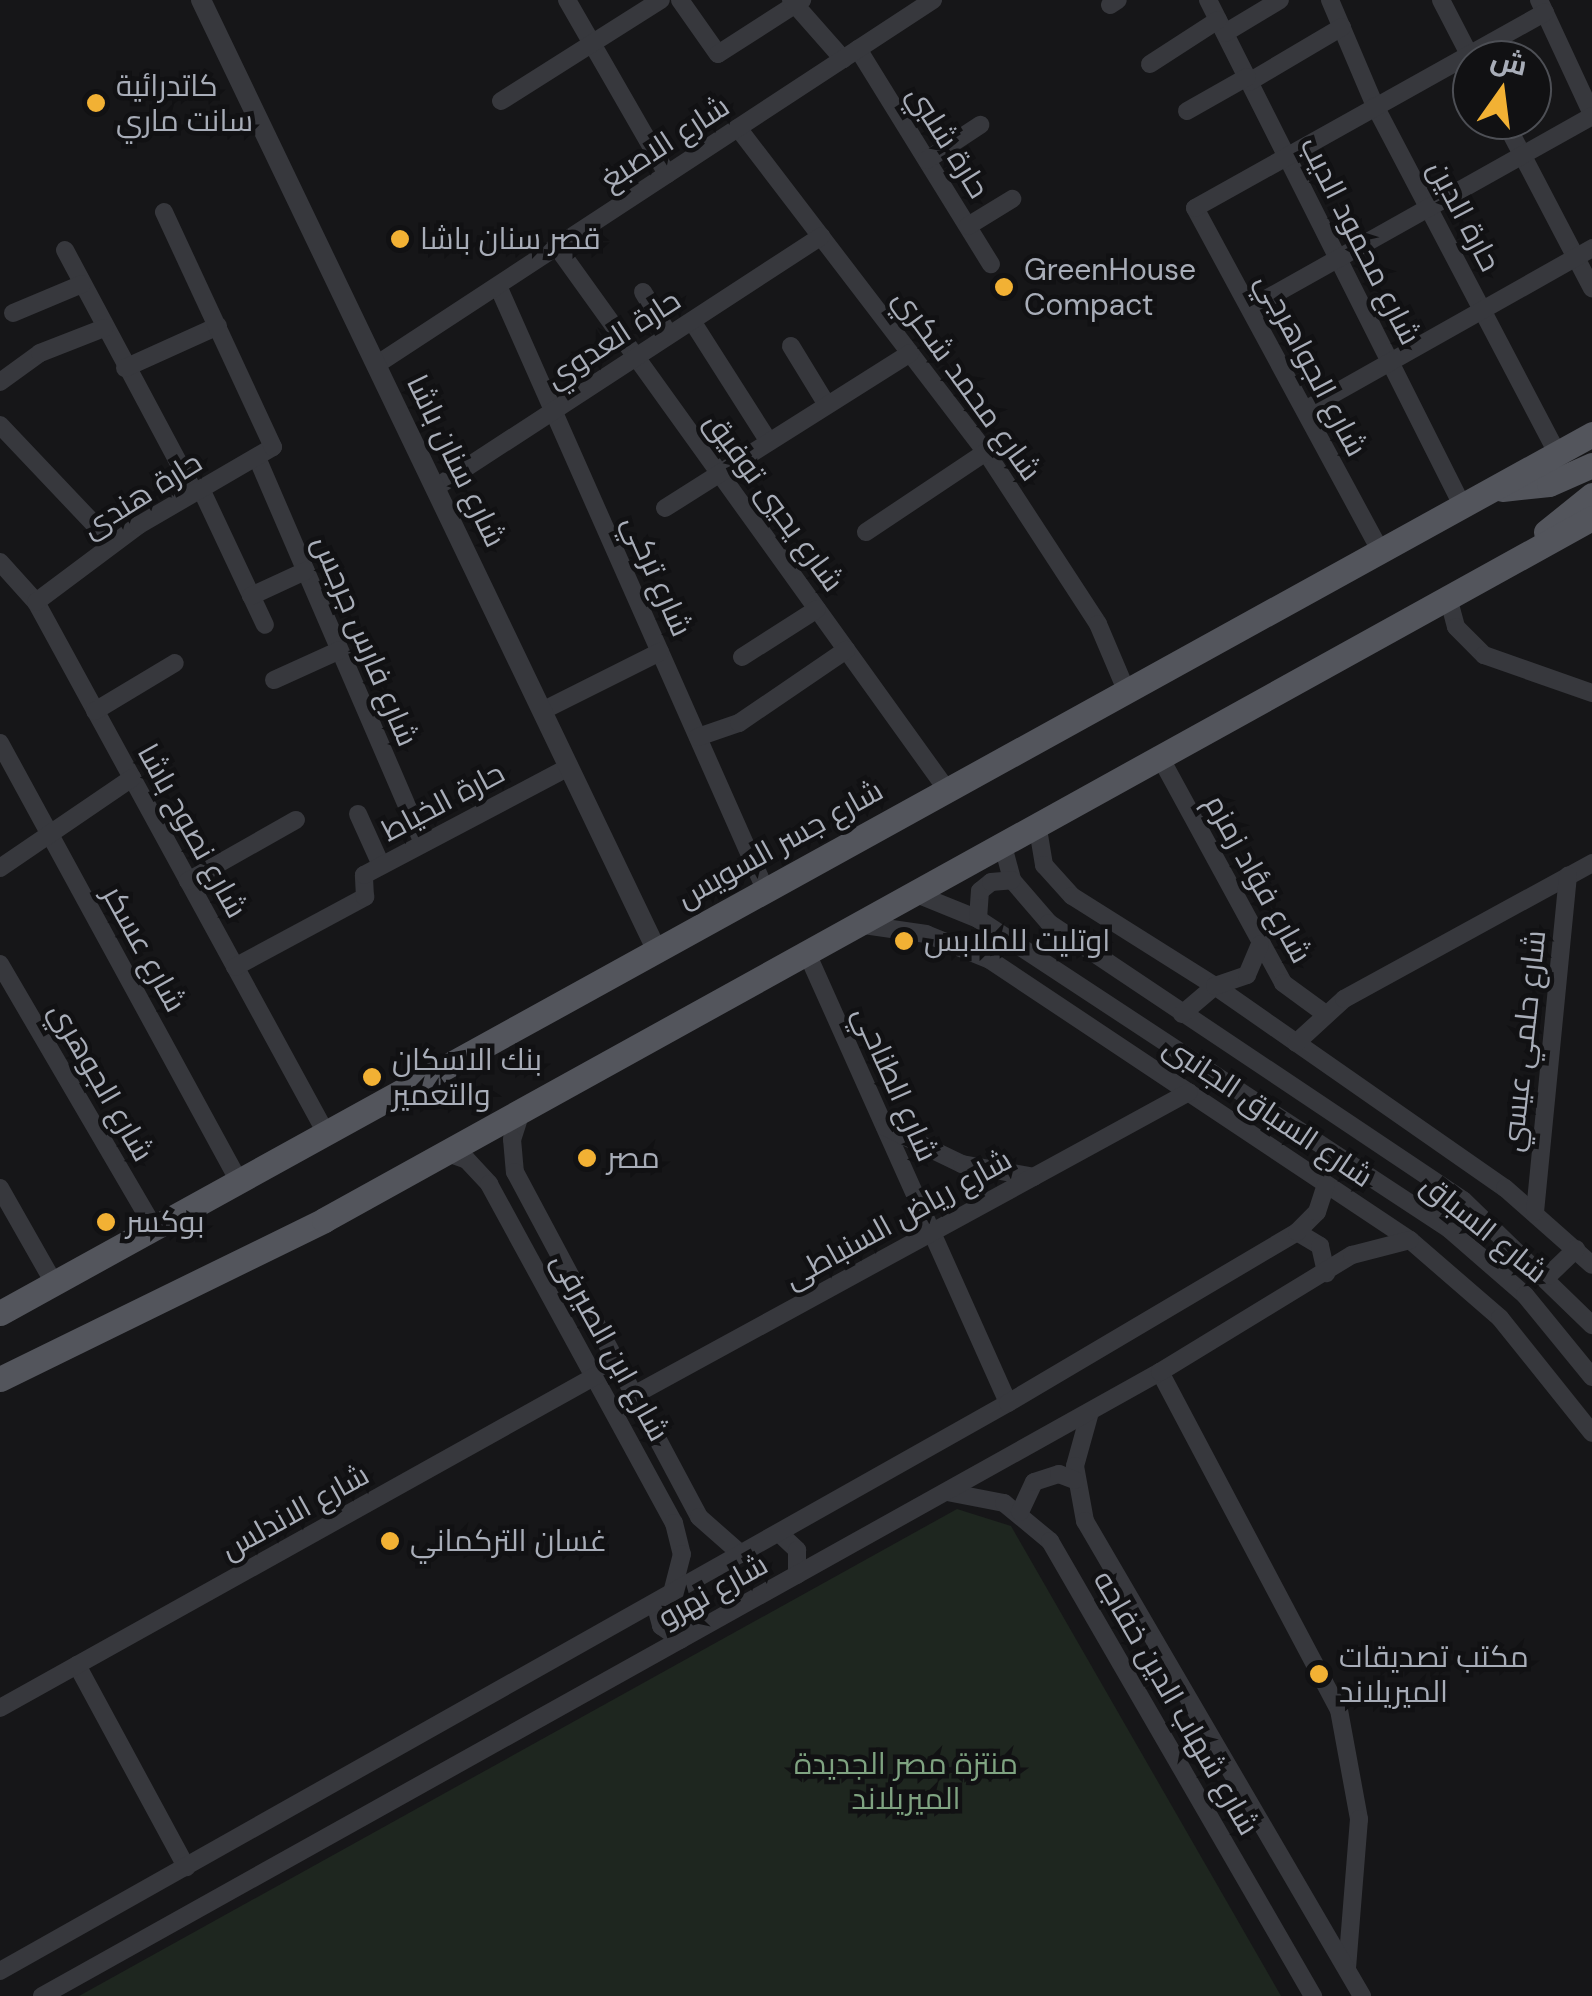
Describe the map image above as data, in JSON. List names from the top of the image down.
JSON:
{
  "streets": {
    "main road": ["شارع جسر السويس"],
    "street": [
      "حارة شلبي",
      "شارع الاصبغ",
      "حارة الدين",
      "شارع محمود الديب",
      "حارة العدوي",
      "شارع الجواهرجي",
      "شارع محمد شكري",
      "شارع سنان باشا",
      "حارة هندى",
      "شارع يحيي توفيق",
      "شارع تركي",
      "شارع فارس جرجس",
      "حارة الخياط",
      "شارع نصوح باشا",
      "شارع فؤاد زمزم",
      "شارع عسكر",
      "شارع حلمي عيسي",
      "شارع الجوهري",
      "شارع الطناحي",
      "شارع السباق الجانبى",
      "شارع رياض السنباطى",
      "شارع السباق",
      "شارع ابن الصيرفى",
      "شارع الاندلس",
      "شارع نهرو",
      "شارع شهاب الدين خفاجه"
    ]
  },
  "crossings": [
    ["حارة شلبي", "شارع الاصبغ"],
    ["شارع الاصبغ", "شارع محمد شكري"],
    ["شارع الاصبغ", "شارع سنان باشا"],
    ["شارع الاصبغ", "شارع يحيي توفيق"],
    ["شارع الاصبغ", "شارع تركي"],
    ["حارة الدين", "شارع جسر السويس"],
    ["شارع محمود الديب", "شارع الجواهرجي"],
    ["شارع محمود الديب", "شارع جسر السويس"],
    ["حارة العدوي", "شارع محمد شكري"],
    ["حارة العدوي", "شارع سنان باشا"],
    ["حارة العدوي", "شارع يحيي توفيق"],
    ["حارة العدوي", "شارع تركي"],
    ["شارع الجواهرجي", "شارع جسر السويس"],
    ["شارع محمد شكري", "شارع جسر السويس"],
    ["شارع سنان باشا", "حارة الخياط"],
    ["شارع سنان باشا", "شارع جسر السويس"],
    ["حارة هندى", "شارع فارس جرجس"],
    ["حارة هندى", "شارع نصوح باشا"],
    ["شارع يحيي توفيق", "شارع جسر السويس"],
    ["شارع تركي", "شارع جسر السويس"],
    ["شارع فارس جرجس", "حارة الخياط"],
    ["حارة الخياط", "شارع نصوح باشا"],
    ["شارع نصوح باشا", "شارع جسر السويس"],
    ["شارع جسر السويس", "شارع عسكر"],
    ["شارع جسر السويس", "شارع الجوهري"],
    ["شارع الطناحي", "شارع رياض السنباطى"],
    ["شارع الطناحي", "شارع نهرو"],
    ["شارع السباق الجانبى", "شارع رياض السنباطى"],
    ["شارع السباق الجانبى", "شارع نهرو"],
    ["شارع رياض السنباطى", "شارع ابن الصيرفى"],
    ["شارع ابن الصيرفى", "شارع الاندلس"],
    ["شارع ابن الصيرفى", "شارع نهرو"],
    ["شارع نهرو", "شارع شهاب الدين خفاجه"]
  ],
  "parks": ["منتزة مصر الجديدة الميريلاند"],
  "places": [
    "كاتدرائية سانت ماري",
    "قصر سنان باشا",
    "GreenHouse Compact",
    "اوتليت للملابس",
    "بنك الاسكان والتعمير",
    "مصر",
    "بوكسر",
    "غسان التركماني",
    "مكتب تصديقات الميريلاند"
  ],
  "north": "top"
}
